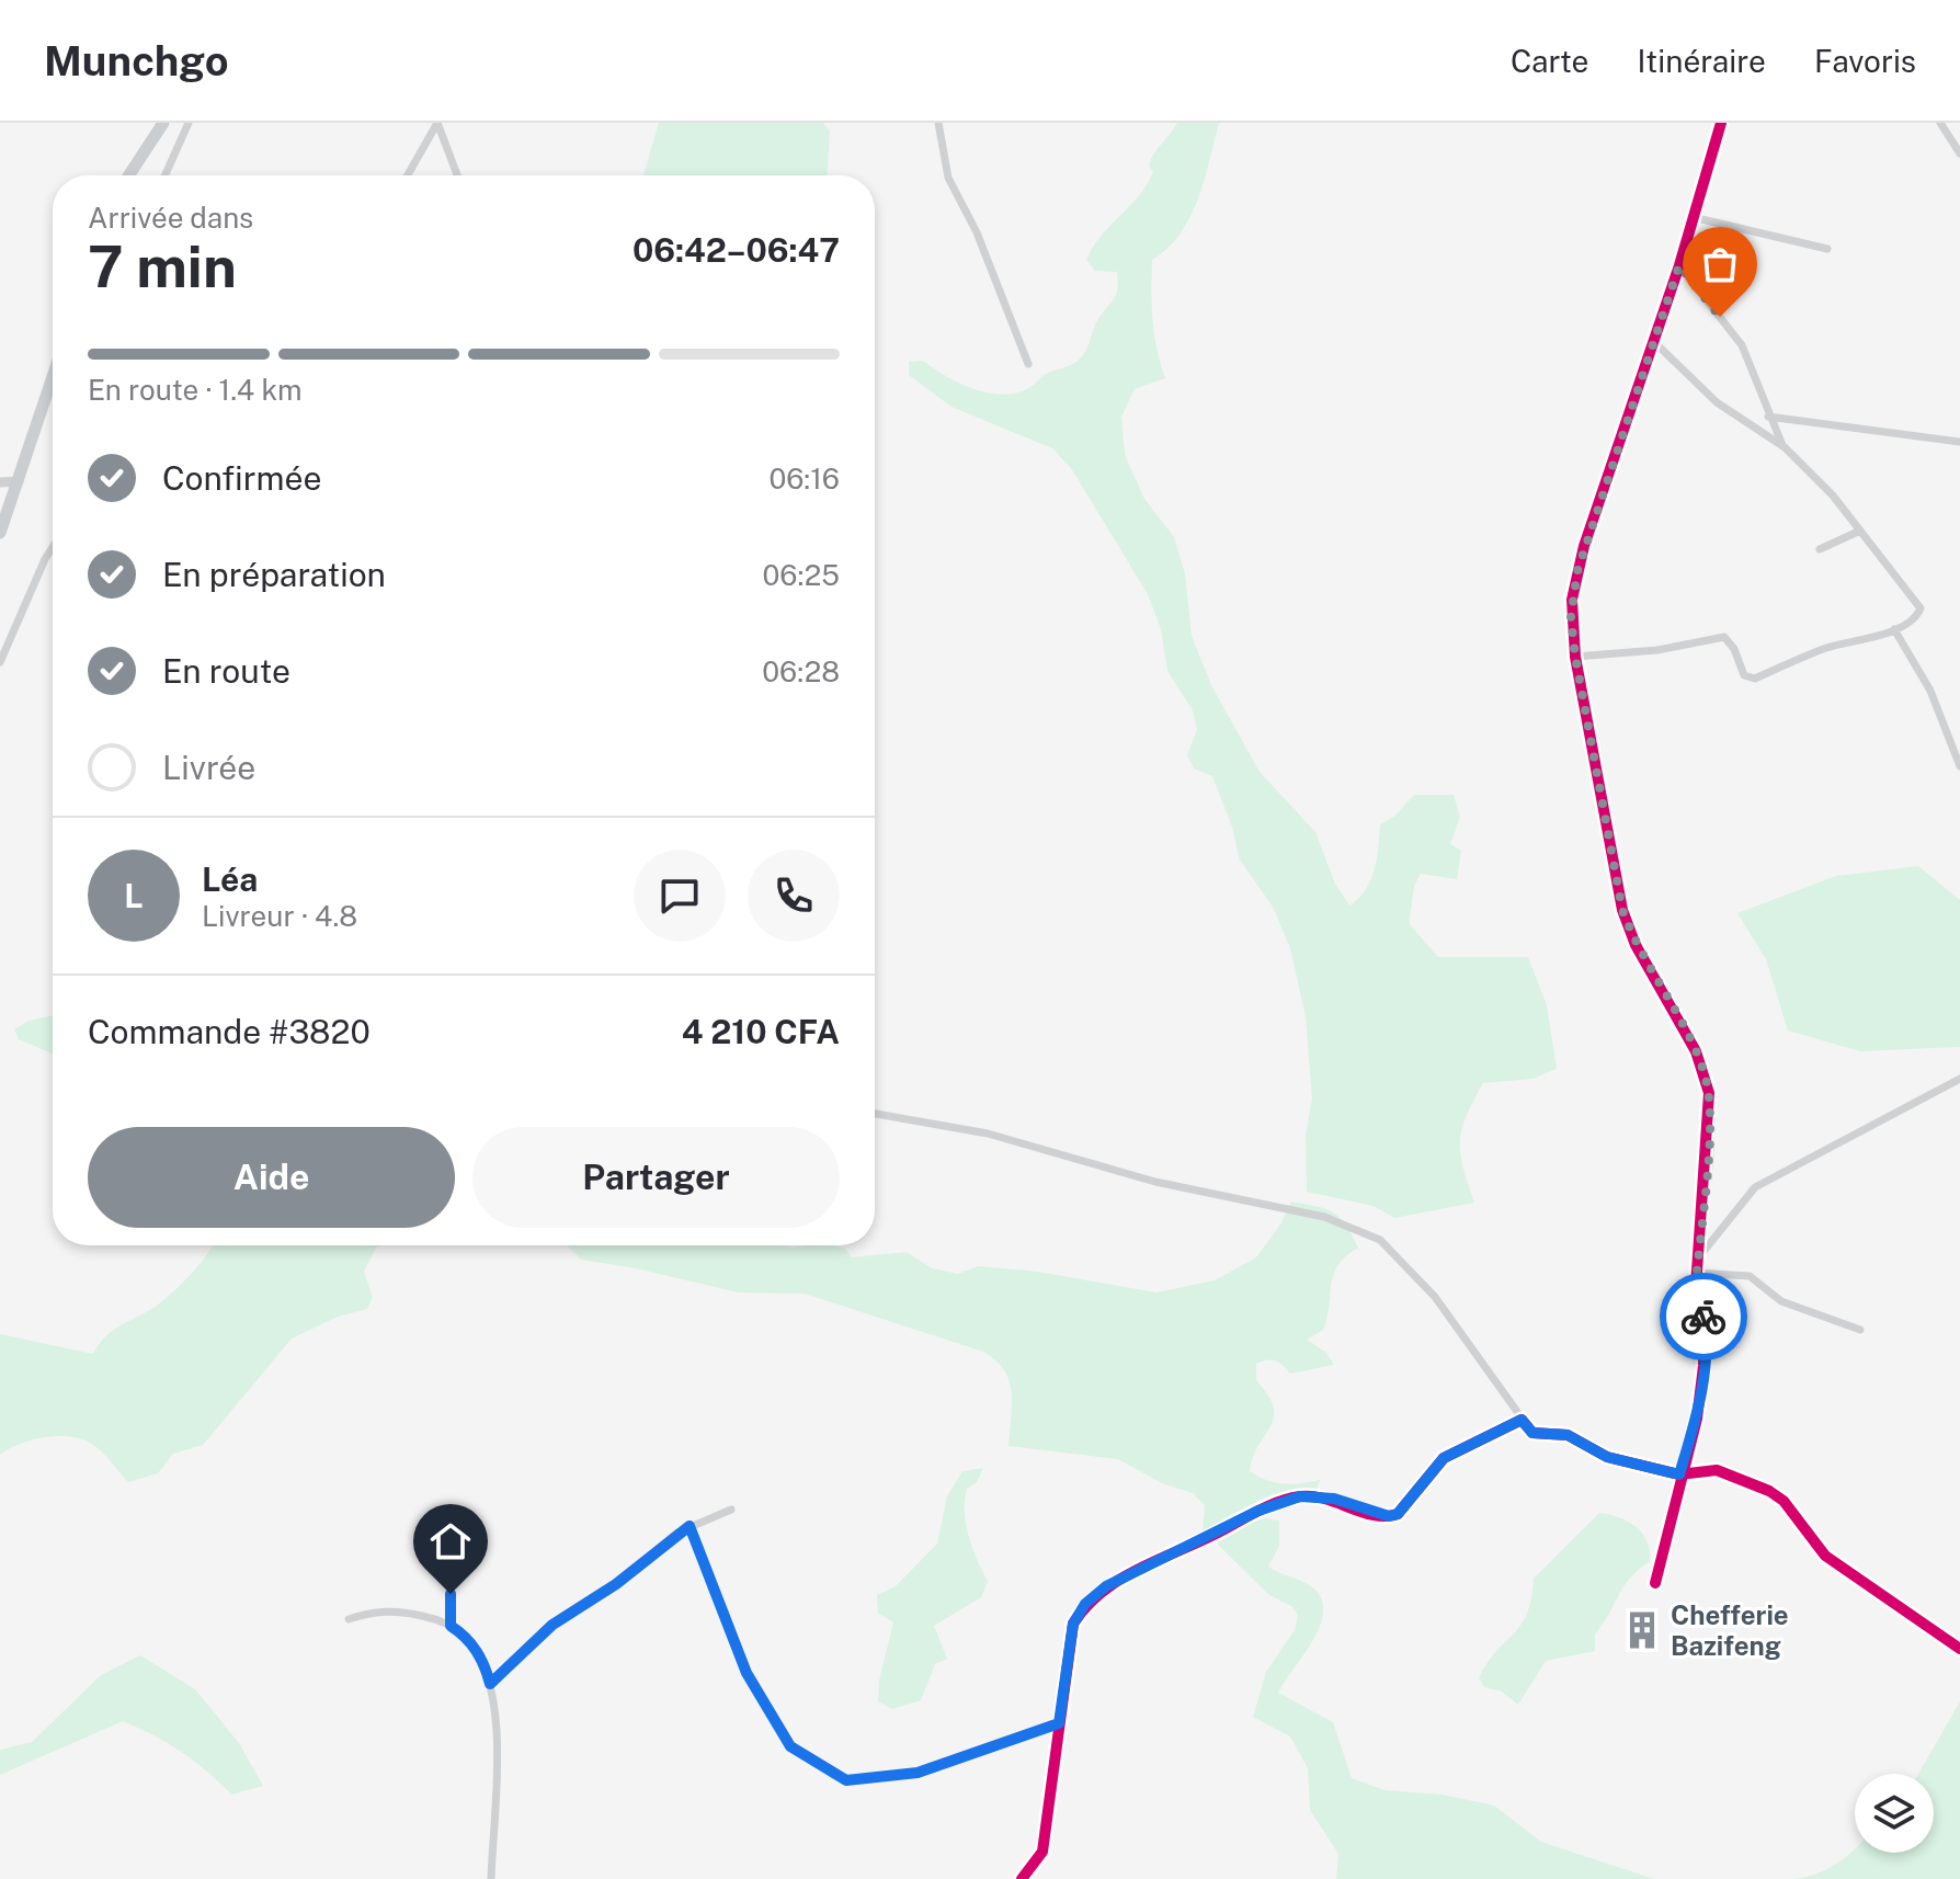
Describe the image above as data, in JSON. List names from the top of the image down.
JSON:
{
  "places": {
    "building": ["Chefferie Bazifeng"]
  },
  "page": {
    "header": "Munchgo",
    "nav": ["Carte", "Itinéraire", "Favoris"],
    "heading": ["7 min", "Arrivée dans", "06:42–06:47"],
    "panel": [
      "Léa",
      "Livreur · 4.8",
      "Commande #3820",
      "4 210 CFA"
    ],
    "bar": "En route · 1.4 km",
    "list": [
      ["Confirmée", "06:16"],
      ["En préparation", "06:25"],
      ["En route", "06:28"],
      "Livrée"
    ],
    "round": "L",
    "buttons": ["Aide", "Partager"]
  }
}
